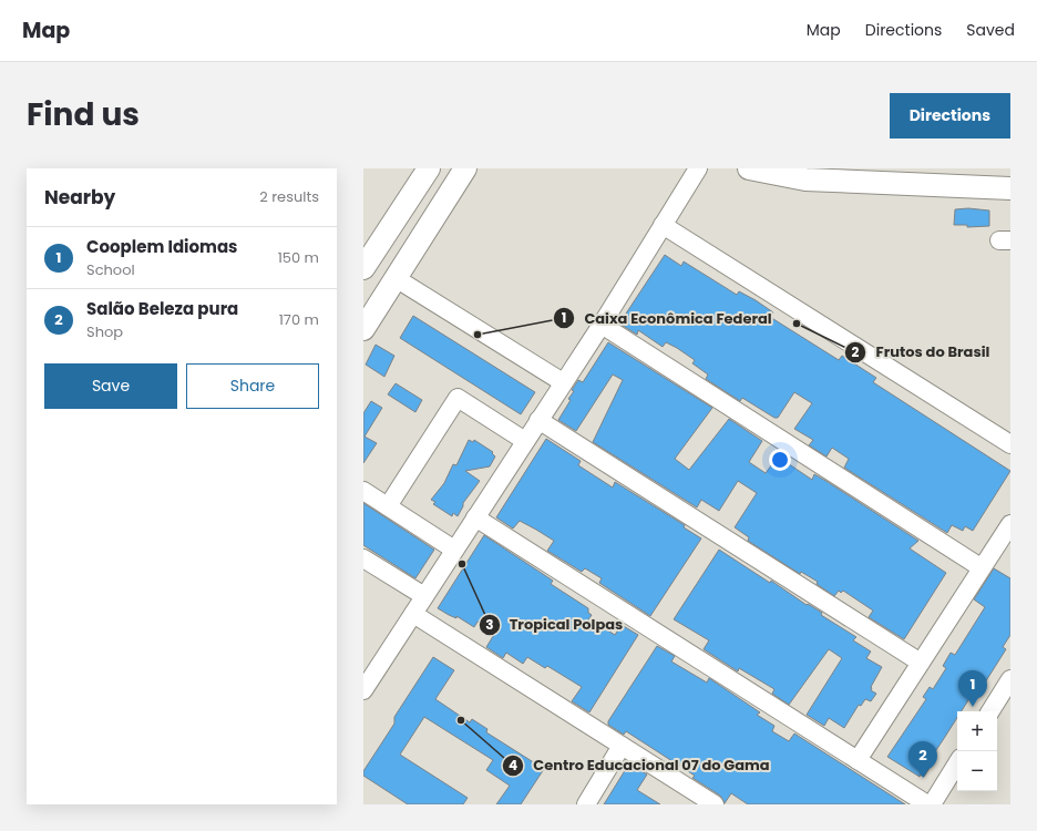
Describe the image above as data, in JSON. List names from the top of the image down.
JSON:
{
  "places": [
    "Frutos do Brasil",
    "Caixa Econômica Federal",
    "Tropical Polpas",
    "Centro Educacional 07 do Gama"
  ],
  "page": {
    "header": "Map",
    "nav": ["Map", "Directions", "Saved"],
    "title": "Find us",
    "buttons": [
      "Directions",
      ["Save", "Share"]
    ],
    "heading": ["Nearby", "2 results"],
    "list": [
      {
        "mark": "1",
        "name": "Cooplem Idiomas",
        "note": "School",
        "value": "150 m"
      },
      {
        "mark": "2",
        "name": "Salão Beleza pura",
        "note": "Shop",
        "value": "170 m"
      }
    ],
    "pins": ["1", "2"],
    "map_buttons": ["+", "−"]
  }
}
